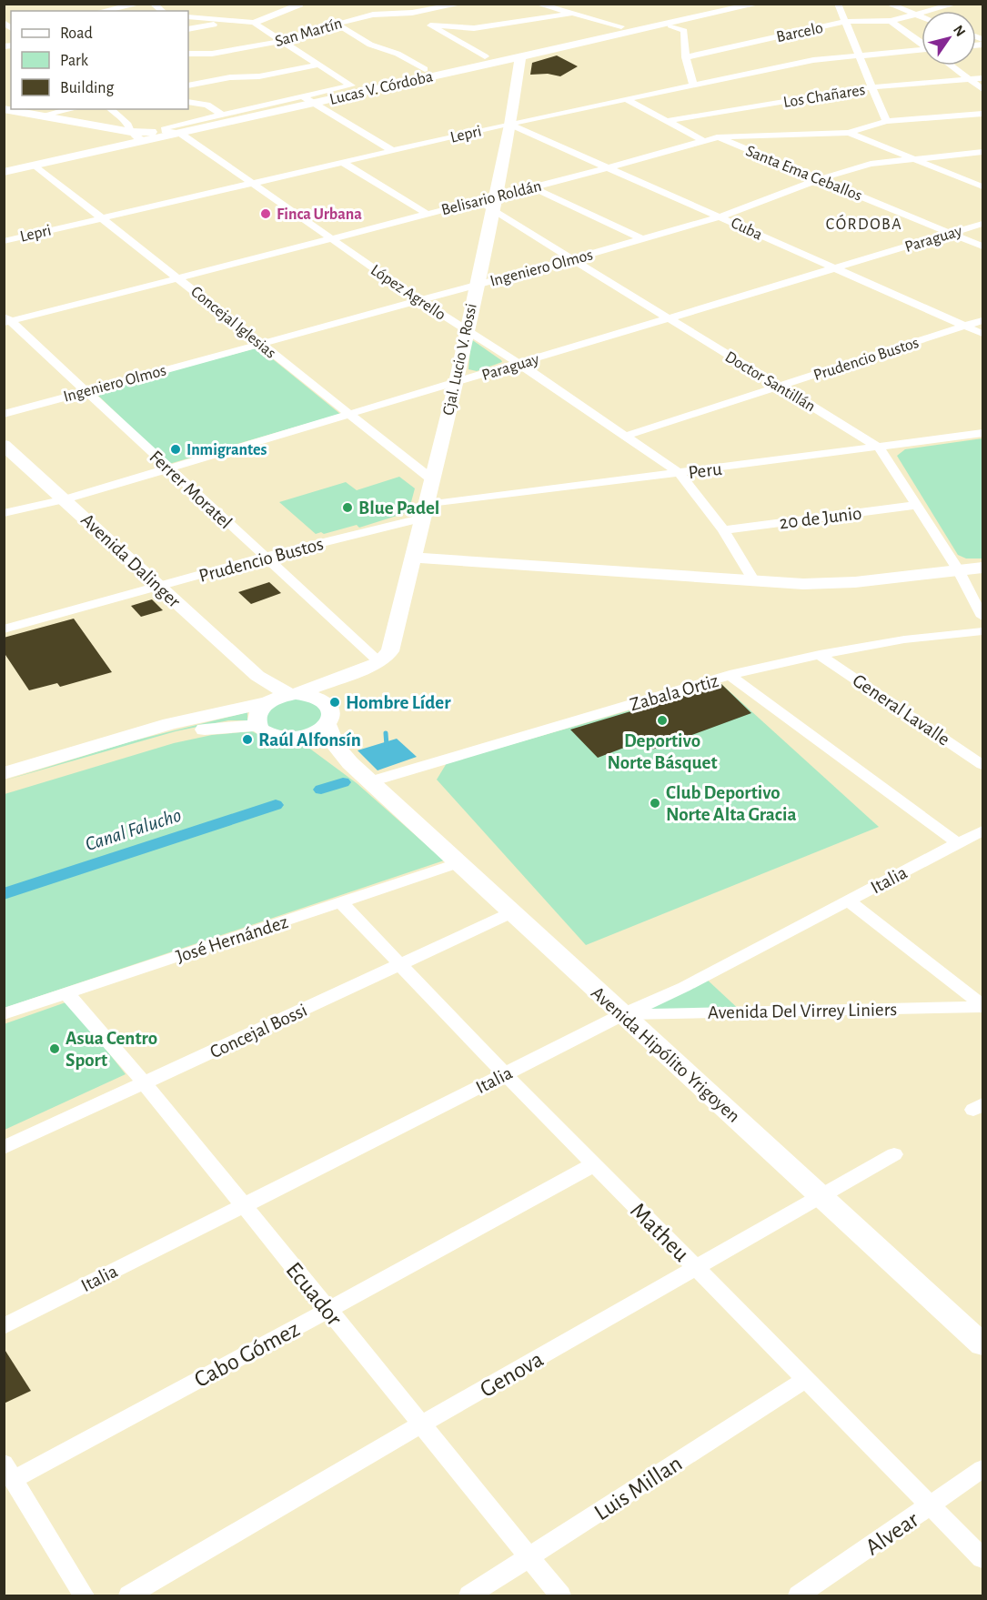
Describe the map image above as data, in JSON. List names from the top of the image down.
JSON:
{
  "streets": {
    "main road": [
      "Lucas V. Córdoba",
      "Cjal. Lucio V. Rossi",
      "Avenida Dalinger",
      "Avenida Hipólito Yrigoyen"
    ],
    "street": [
      "San Martín",
      "Barcelo",
      "Los Chañares",
      "Lepri",
      "Santa Ema Ceballos",
      "Belisario Roldán",
      "Cuba",
      "Paraguay",
      "Ingeniero Olmos",
      "López Agrello",
      "Concejal Iglesias",
      "Prudencio Bustos",
      "Doctor Santillán",
      "Peru",
      "Ferrer Moratel",
      "20 de Junio",
      "Zabala Ortiz",
      "General Lavalle",
      "Italia",
      "José Hernández",
      "Avenida Del Virrey Liniers",
      "Concejal Bossi",
      "Matheu",
      "Ecuador",
      "Cabo Gómez",
      "Genova",
      "Luis Millan",
      "Alvear"
    ]
  },
  "crossings": [
    ["Lucas V. Córdoba", "López Agrello"],
    ["Lucas V. Córdoba", "Concejal Iglesias"],
    ["Lucas V. Córdoba", "Cjal. Lucio V. Rossi"],
    ["Lepri", "Cuba"],
    ["Lepri", "López Agrello"],
    ["Lepri", "Concejal Iglesias"],
    ["Lepri", "Cjal. Lucio V. Rossi"],
    ["Santa Ema Ceballos", "Belisario Roldán"],
    ["Santa Ema Ceballos", "Paraguay"],
    ["Santa Ema Ceballos", "Ingeniero Olmos"],
    ["Belisario Roldán", "Cuba"],
    ["Belisario Roldán", "López Agrello"],
    ["Belisario Roldán", "Concejal Iglesias"],
    ["Belisario Roldán", "Cjal. Lucio V. Rossi"],
    ["Belisario Roldán", "Doctor Santillán"],
    ["Belisario Roldán", "Ferrer Moratel"],
    ["Cuba", "Paraguay"],
    ["Cuba", "Ingeniero Olmos"],
    ["Cuba", "Prudencio Bustos"],
    ["Cuba", "Cjal. Lucio V. Rossi"],
    ["Paraguay", "López Agrello"],
    ["Paraguay", "Concejal Iglesias"],
    ["Paraguay", "Cjal. Lucio V. Rossi"],
    ["Paraguay", "Doctor Santillán"],
    ["Paraguay", "Ferrer Moratel"],
    ["Paraguay", "Avenida Dalinger"],
    ["Ingeniero Olmos", "López Agrello"],
    ["Ingeniero Olmos", "Concejal Iglesias"],
    ["Ingeniero Olmos", "Cjal. Lucio V. Rossi"],
    ["Ingeniero Olmos", "Doctor Santillán"],
    ["Ingeniero Olmos", "Ferrer Moratel"],
    ["López Agrello", "Prudencio Bustos"],
    ["López Agrello", "Cjal. Lucio V. Rossi"],
    ["López Agrello", "Peru"],
    ["López Agrello", "20 de Junio"],
    ["Concejal Iglesias", "Cjal. Lucio V. Rossi"],
    ["Prudencio Bustos", "Cjal. Lucio V. Rossi"],
    ["Prudencio Bustos", "Doctor Santillán"],
    ["Prudencio Bustos", "Peru"],
    ["Prudencio Bustos", "Ferrer Moratel"],
    ["Prudencio Bustos", "Avenida Dalinger"],
    ["Cjal. Lucio V. Rossi", "Doctor Santillán"],
    ["Cjal. Lucio V. Rossi", "Peru"],
    ["Cjal. Lucio V. Rossi", "Ferrer Moratel"],
    ["Doctor Santillán", "Peru"],
    ["Doctor Santillán", "20 de Junio"],
    ["Avenida Dalinger", "Avenida Hipólito Yrigoyen"],
    ["Zabala Ortiz", "General Lavalle"],
    ["Zabala Ortiz", "Avenida Hipólito Yrigoyen"],
    ["Italia", "Avenida Del Virrey Liniers"],
    ["Italia", "Avenida Hipólito Yrigoyen"],
    ["Italia", "Matheu"],
    ["Italia", "Ecuador"],
    ["José Hernández", "Avenida Hipólito Yrigoyen"],
    ["José Hernández", "Matheu"],
    ["José Hernández", "Ecuador"],
    ["Avenida Del Virrey Liniers", "Avenida Hipólito Yrigoyen"],
    ["Concejal Bossi", "Avenida Hipólito Yrigoyen"],
    ["Concejal Bossi", "Matheu"],
    ["Concejal Bossi", "Ecuador"],
    ["Avenida Hipólito Yrigoyen", "Genova"],
    ["Matheu", "Cabo Gómez"],
    ["Matheu", "Genova"],
    ["Matheu", "Luis Millan"],
    ["Matheu", "Alvear"],
    ["Ecuador", "Cabo Gómez"],
    ["Ecuador", "Genova"],
    ["Ecuador", "Luis Millan"]
  ],
  "districts": ["CÓRDOBA"],
  "water": ["Canal Falucho"],
  "places": [
    "Finca Urbana",
    "Inmigrantes",
    "Blue Padel",
    "Hombre Líder",
    "Deportivo Norte Básquet",
    "Raúl Alfonsín",
    "Club Deportivo Norte Alta Gracia",
    "Asua Centro Sport"
  ],
  "legend": ["Road", "Park", "Building"],
  "north": "top right"
}
